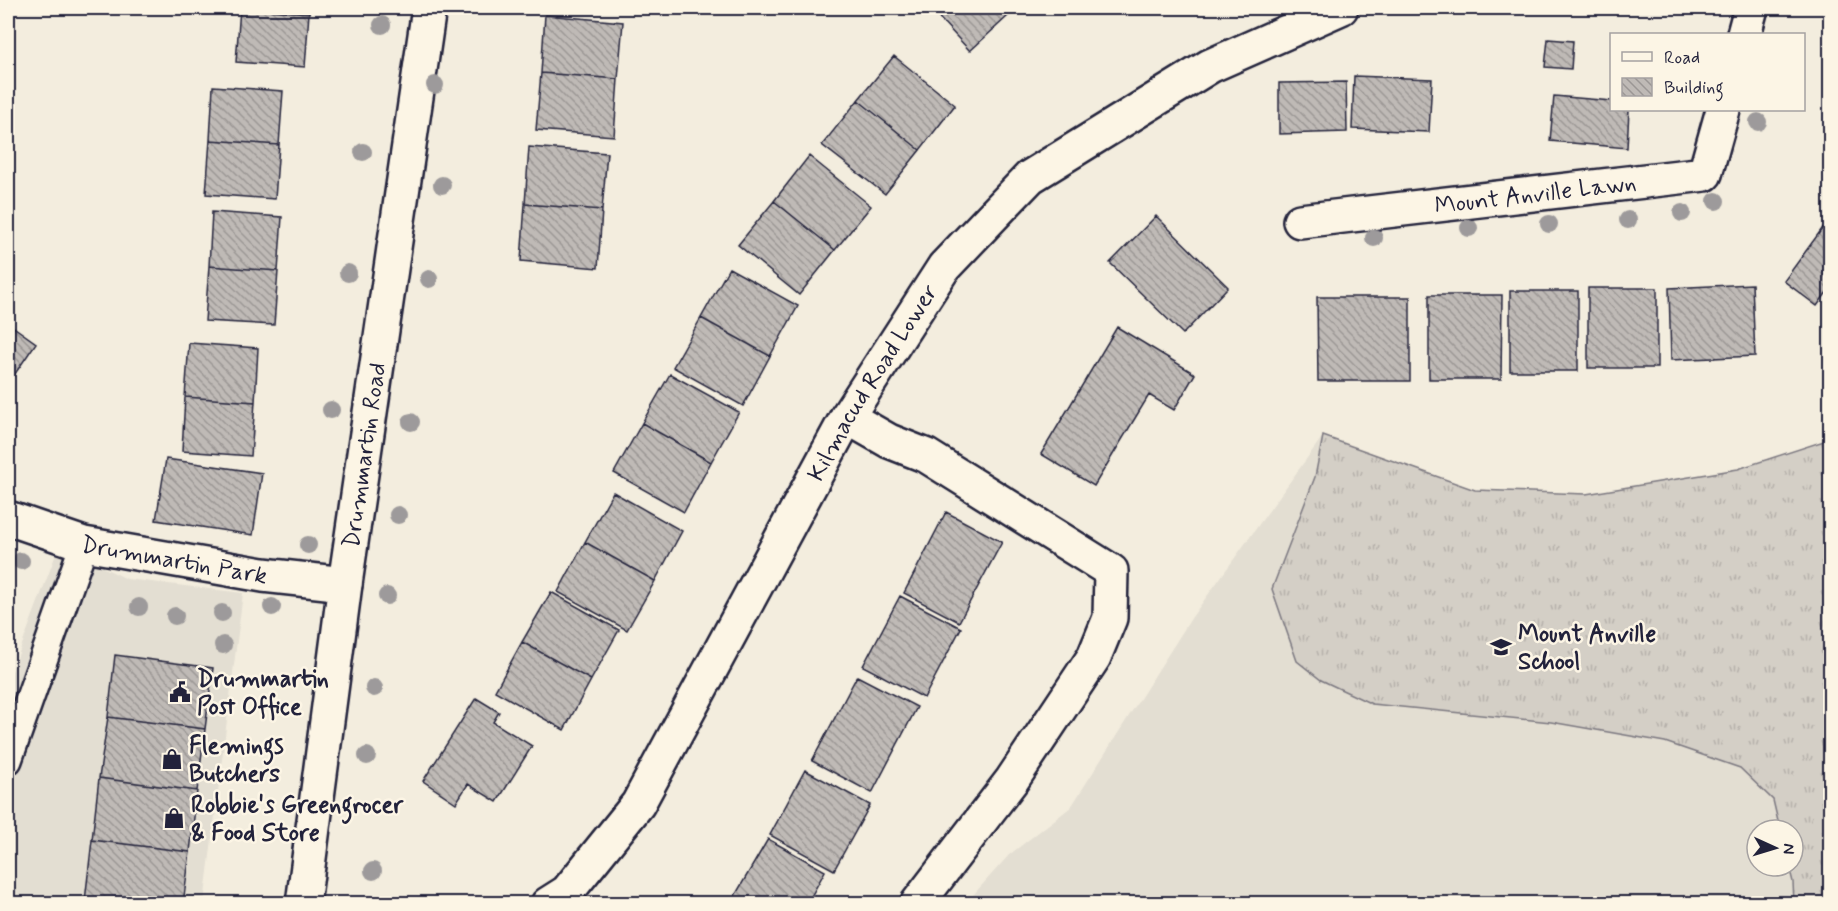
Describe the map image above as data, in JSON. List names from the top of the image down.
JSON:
{
  "streets": {
    "street": [
      "Mount Anville Lawn",
      "Kilmacud Road Lower",
      "Drummartin Road",
      "Drummartin Park"
    ]
  },
  "crossings": [
    ["Drummartin Road", "Drummartin Park"]
  ],
  "places": {
    "school or university": ["Mount Anville School"],
    "public building": ["Drummartin Post Office"],
    "shop": ["Flemings Butchers", "Robbie's Greengrocer & Food Store"]
  },
  "legend": ["Road", "Building"],
  "north": "right"
}
